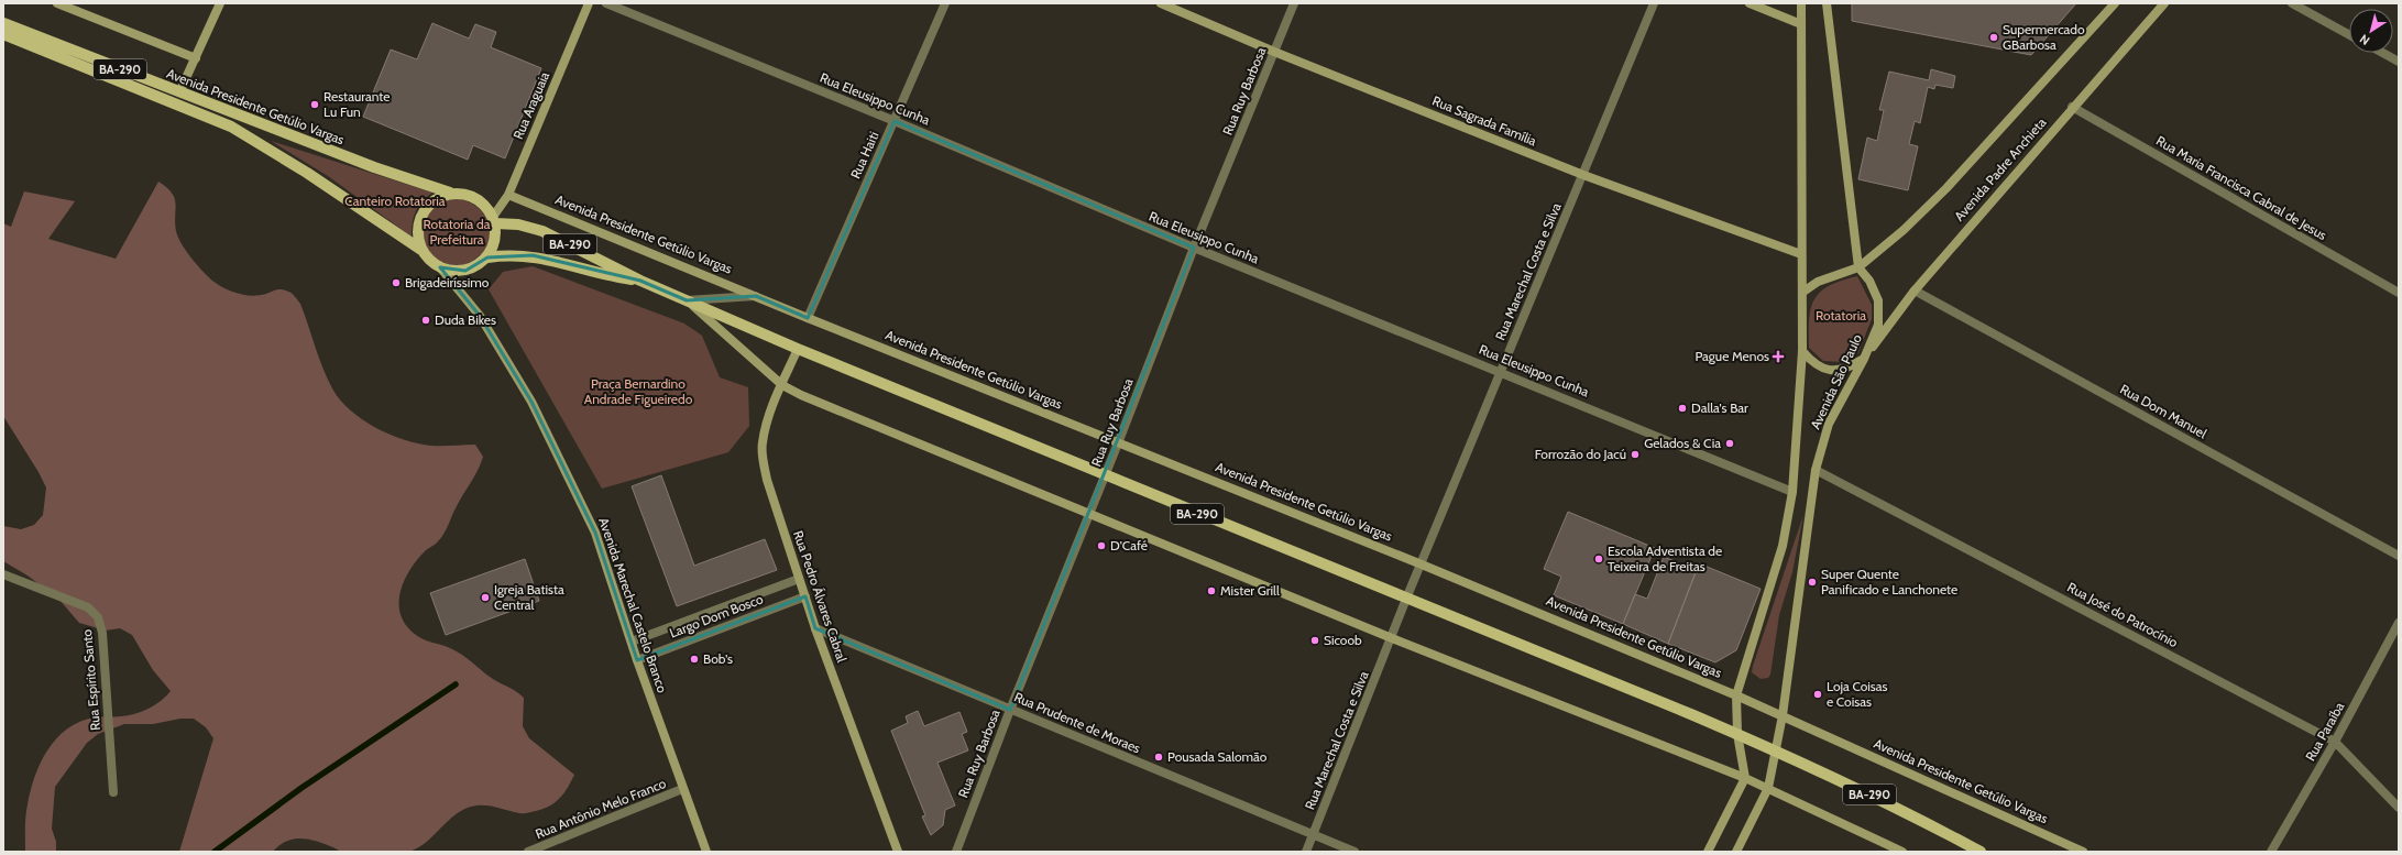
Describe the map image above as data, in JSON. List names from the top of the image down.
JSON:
{
  "streets": {
    "main road": ["BA-290", "Avenida Presidente Getúlio Vargas"],
    "street": [
      "Rua Ruy Barbosa",
      "Rua Eleusippo Cunha",
      "Rua Araguaia",
      "Rua Sagrada Família",
      "Rua Haiti",
      "Avenida Padre Anchieta",
      "Rua Maria Francisca Cabral de Jesus",
      "Rua Marechal Costa e Silva",
      "Avenida São Paulo",
      "Rua Dom Manuel",
      "Rua Pedro Álvares Cabral",
      "Avenida Marechal Castelo Branco",
      "Rua José do Patrocínio",
      "Largo Dom Bosco",
      "Rua Espírito Santo",
      "Rua Prudente de Moraes",
      "Rua Paraíba",
      "Rua Antônio Melo Franco"
    ]
  },
  "crossings": [
    ["BA-290", "Rua Ruy Barbosa"],
    ["BA-290", "Rua Araguaia"],
    ["BA-290", "Avenida Presidente Getúlio Vargas"],
    ["BA-290", "Rua Marechal Costa e Silva"],
    ["BA-290", "Avenida São Paulo"],
    ["BA-290", "Rua Pedro Álvares Cabral"],
    ["BA-290", "Avenida Marechal Castelo Branco"],
    ["Rua Ruy Barbosa", "Rua Eleusippo Cunha"],
    ["Rua Ruy Barbosa", "Avenida Presidente Getúlio Vargas"],
    ["Rua Ruy Barbosa", "Rua Sagrada Família"],
    ["Rua Ruy Barbosa", "Rua Prudente de Moraes"],
    ["Rua Eleusippo Cunha", "Rua Haiti"],
    ["Rua Eleusippo Cunha", "Rua Marechal Costa e Silva"],
    ["Rua Eleusippo Cunha", "Avenida São Paulo"],
    ["Rua Araguaia", "Avenida Presidente Getúlio Vargas"],
    ["Rua Araguaia", "Avenida Marechal Castelo Branco"],
    ["Avenida Presidente Getúlio Vargas", "Rua Haiti"],
    ["Avenida Presidente Getúlio Vargas", "Rua Marechal Costa e Silva"],
    ["Avenida Presidente Getúlio Vargas", "Avenida São Paulo"],
    ["Avenida Presidente Getúlio Vargas", "Avenida Marechal Castelo Branco"],
    ["Rua Sagrada Família", "Rua Marechal Costa e Silva"],
    ["Rua Sagrada Família", "Avenida São Paulo"],
    ["Avenida Padre Anchieta", "Rua Maria Francisca Cabral de Jesus"],
    ["Avenida Padre Anchieta", "Avenida São Paulo"],
    ["Avenida Padre Anchieta", "Rua Dom Manuel"],
    ["Rua Marechal Costa e Silva", "Rua Prudente de Moraes"],
    ["Avenida São Paulo", "Rua José do Patrocínio"],
    ["Rua Pedro Álvares Cabral", "Largo Dom Bosco"],
    ["Rua Pedro Álvares Cabral", "Rua Prudente de Moraes"],
    ["Avenida Marechal Castelo Branco", "Largo Dom Bosco"],
    ["Avenida Marechal Castelo Branco", "Rua Antônio Melo Franco"],
    ["Rua José do Patrocínio", "Rua Paraíba"]
  ],
  "parks": [
    "Canteiro Rotatoria",
    "Rotatoria da Prefeitura",
    "Rotatoria",
    "Praça Bernardino Andrade Figueiredo"
  ],
  "places": {
    "other": [
      "Supermercado GBarbosa",
      "Restaurante Lu Fun",
      "Brigadeiríssimo",
      "Duda Bikes",
      "Dalla's Bar",
      "Gelados & Cia",
      "Forrozão do Jacú",
      "D'Café",
      "Escola Adventista de Teixeira de Freitas",
      "Super Quente Panificado e Lanchonete",
      "Mister Grill",
      "Igreja Batista Central",
      "Sicoob",
      "Bob's",
      "Loja Coisas e Coisas",
      "Pousada Salomão"
    ],
    "health": ["Pague Menos"]
  },
  "north": "bottom left"
}
